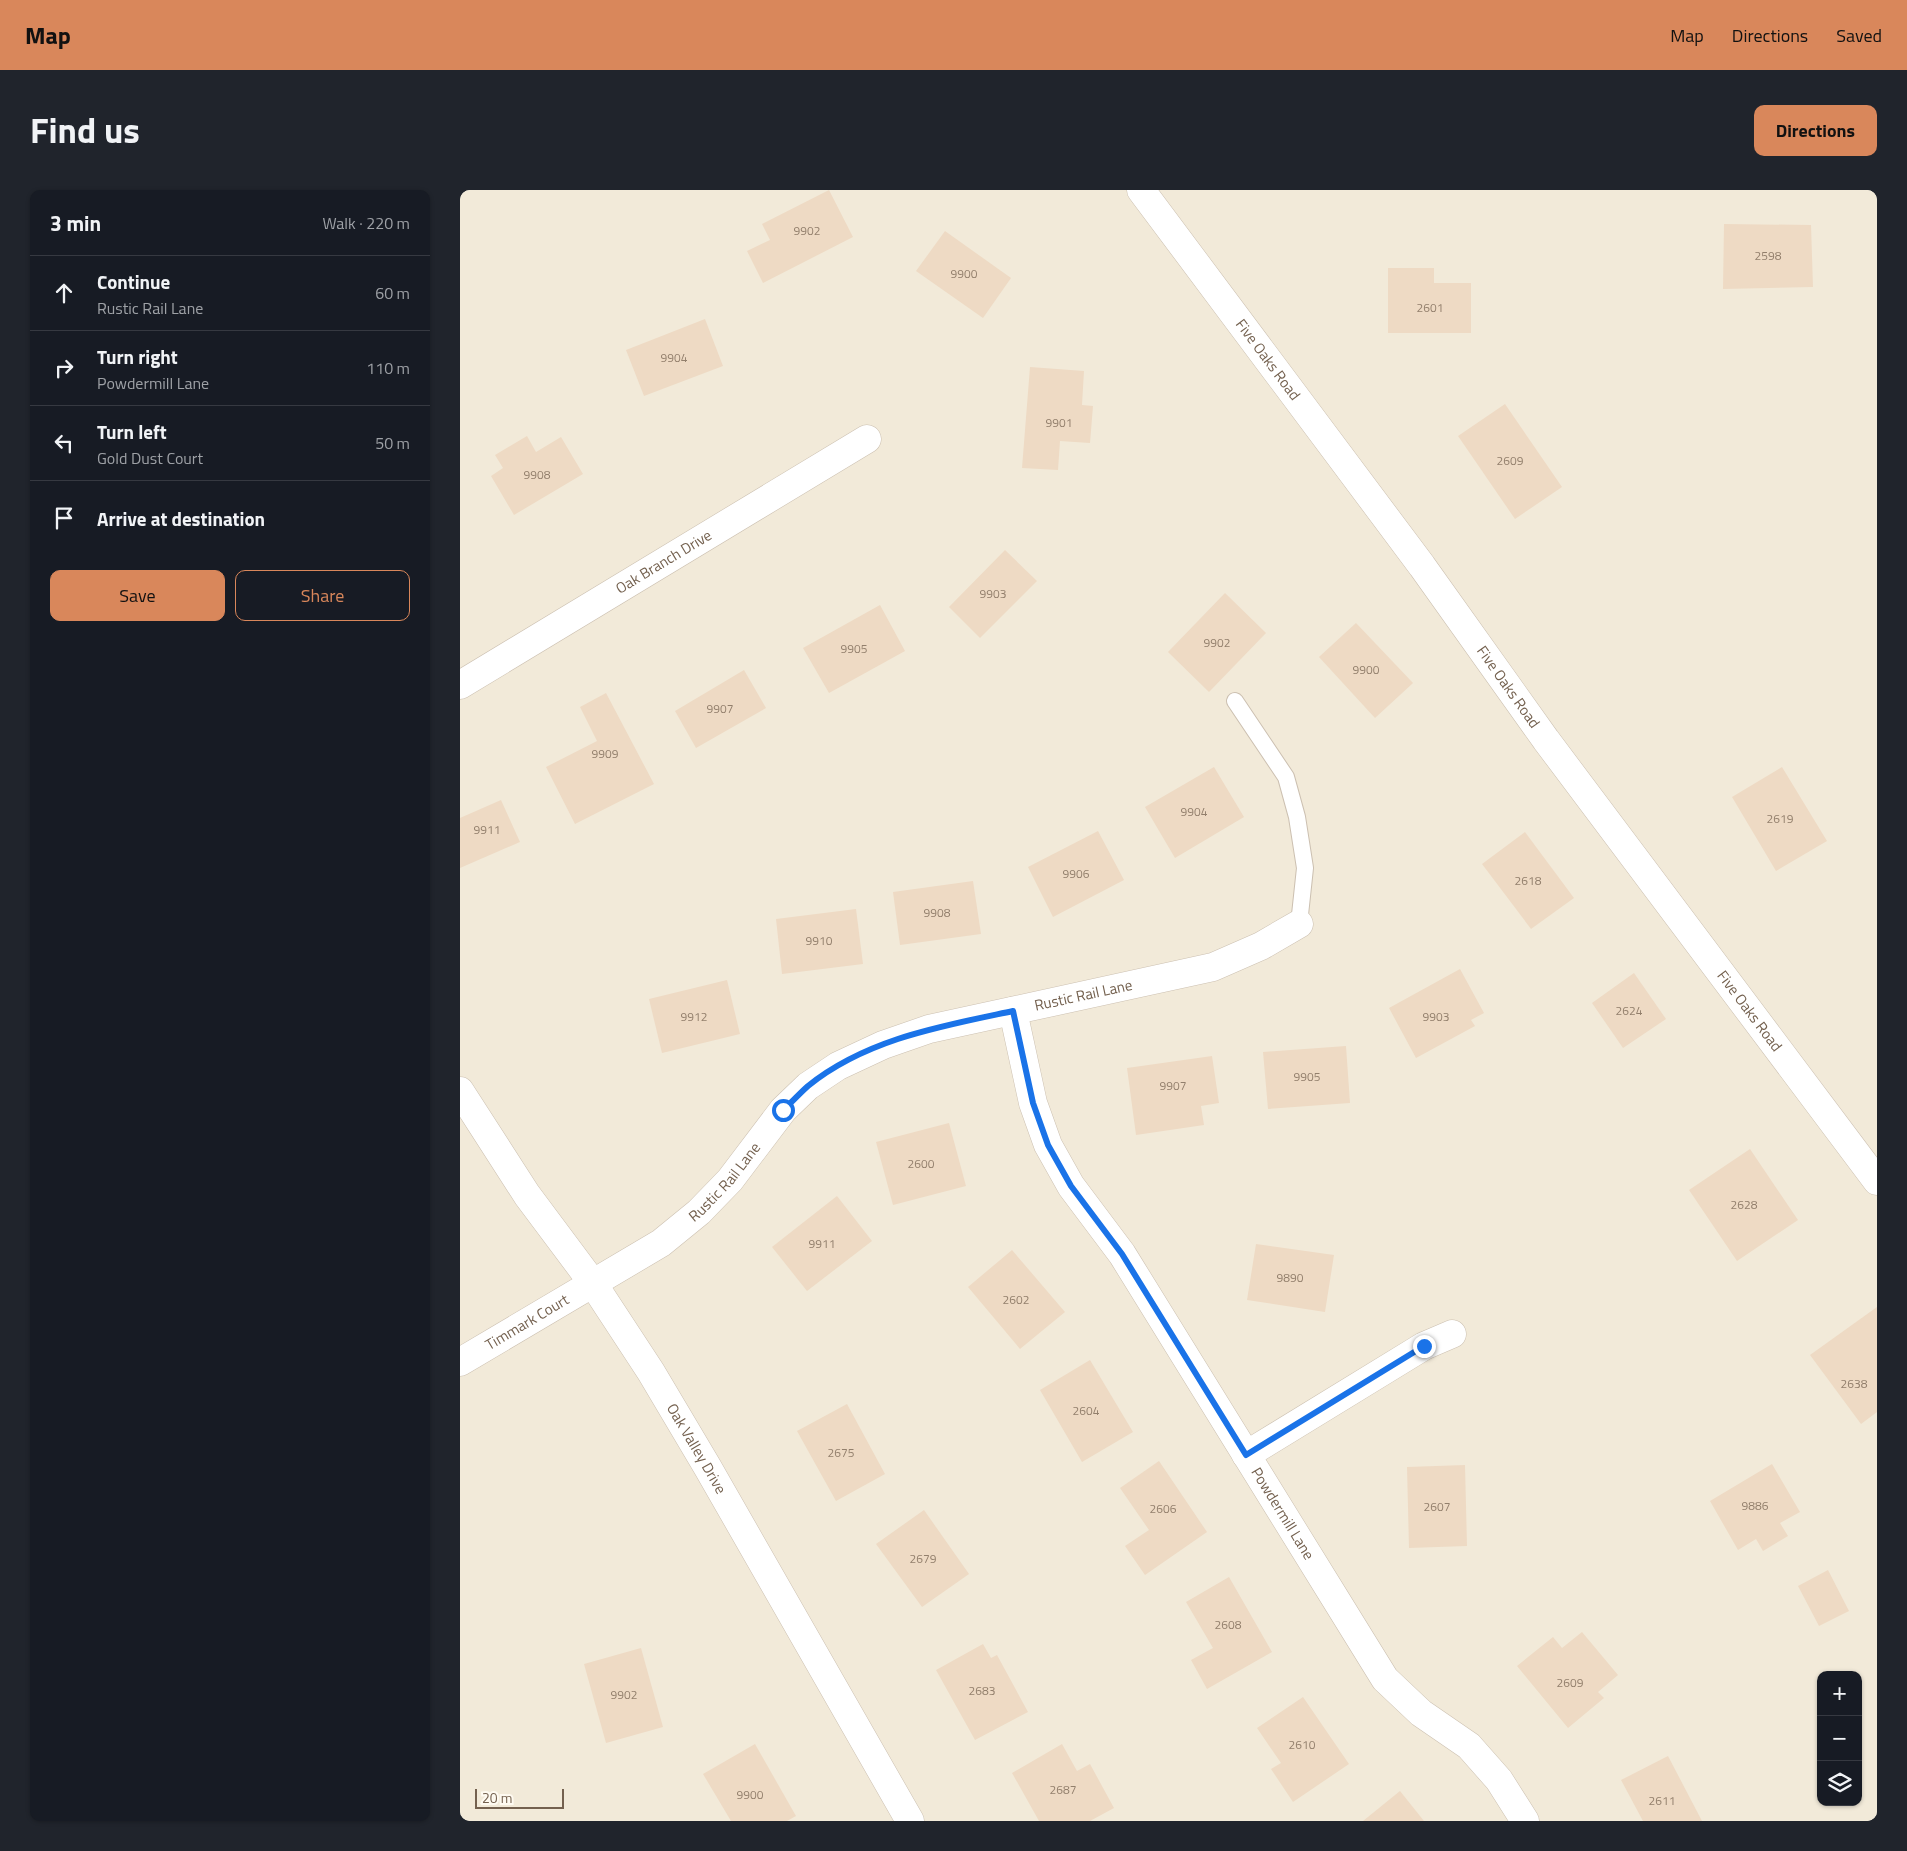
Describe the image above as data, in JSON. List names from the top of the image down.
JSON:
{
  "streets": {
    "street": [
      "Five Oaks Road",
      "Oak Branch Drive",
      "Rustic Rail Lane",
      "Timmark Court",
      "Oak Valley Drive",
      "Powdermill Lane"
    ]
  },
  "crossings": [
    ["Rustic Rail Lane", "Timmark Court"],
    ["Rustic Rail Lane", "Oak Valley Drive"],
    ["Rustic Rail Lane", "Powdermill Lane"],
    ["Timmark Court", "Oak Valley Drive"]
  ],
  "house_numbers": [
    "9902",
    "2598",
    "9900",
    "2601",
    "9904",
    "9901",
    "2609",
    "9908",
    "9903",
    "9902",
    "9905",
    "9900",
    "9907",
    "9909",
    "9904",
    "2619",
    "9911",
    "9906",
    "2618",
    "9908",
    "9910",
    "2624",
    "9912",
    "9903",
    "9905",
    "9907",
    "2600",
    "2628",
    "9911",
    "9890",
    "2602",
    "2638",
    "2604",
    "2675",
    "9886",
    "2607",
    "2606",
    "2679",
    "2608",
    "2609",
    "2683",
    "9902",
    "2610",
    "2687",
    "9900",
    "2611"
  ],
  "scale_bar": "20 m",
  "page": {
    "header": "Map",
    "nav": ["Map", "Directions", "Saved"],
    "title": "Find us",
    "buttons": [
      "Directions",
      ["Save", "Share"]
    ],
    "heading": ["3 min", "Walk · 220 m"],
    "list": [
      ["Continue", "Rustic Rail Lane", "60 m"],
      ["Turn right", "Powdermill Lane", "110 m"],
      ["Turn left", "Gold Dust Court", "50 m"],
      "Arrive at destination"
    ],
    "map_buttons": ["+", "−"],
    "scale": "20 m"
  }
}
